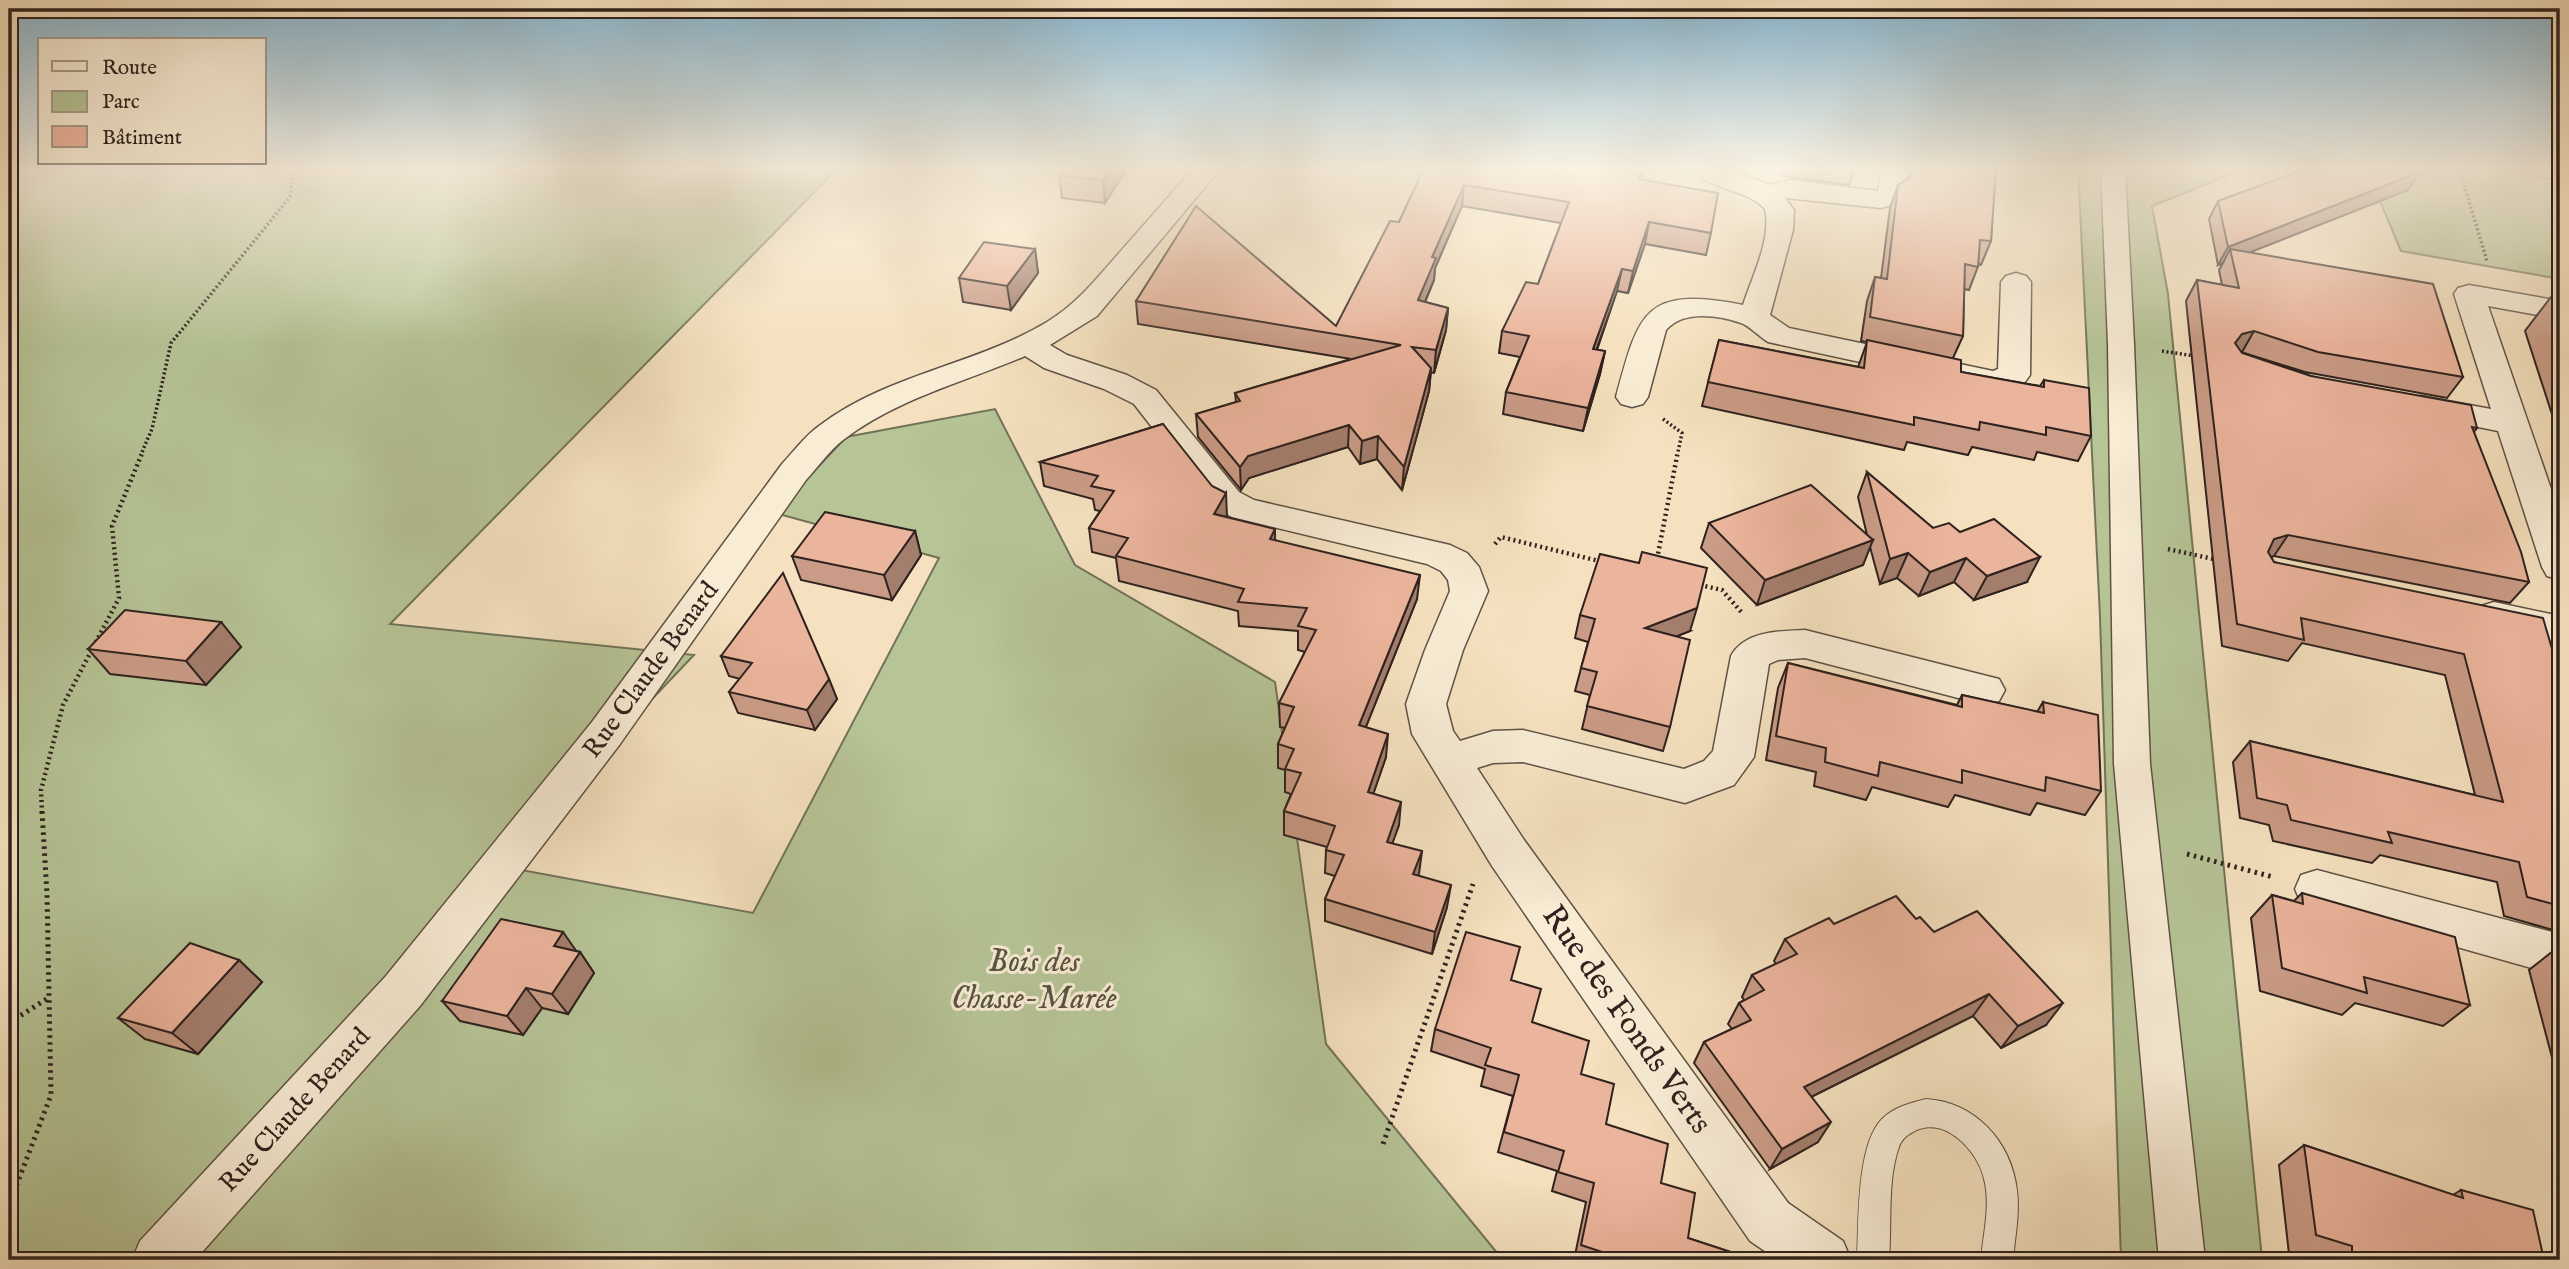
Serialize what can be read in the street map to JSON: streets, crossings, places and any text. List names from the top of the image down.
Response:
{
  "streets": {
    "street": ["Rue Claude Benard", "Rue des Fonds Verts"]
  },
  "parks": ["Bois des Chasse-Marée"],
  "legend": ["Route", "Parc", "Bâtiment"]
}
